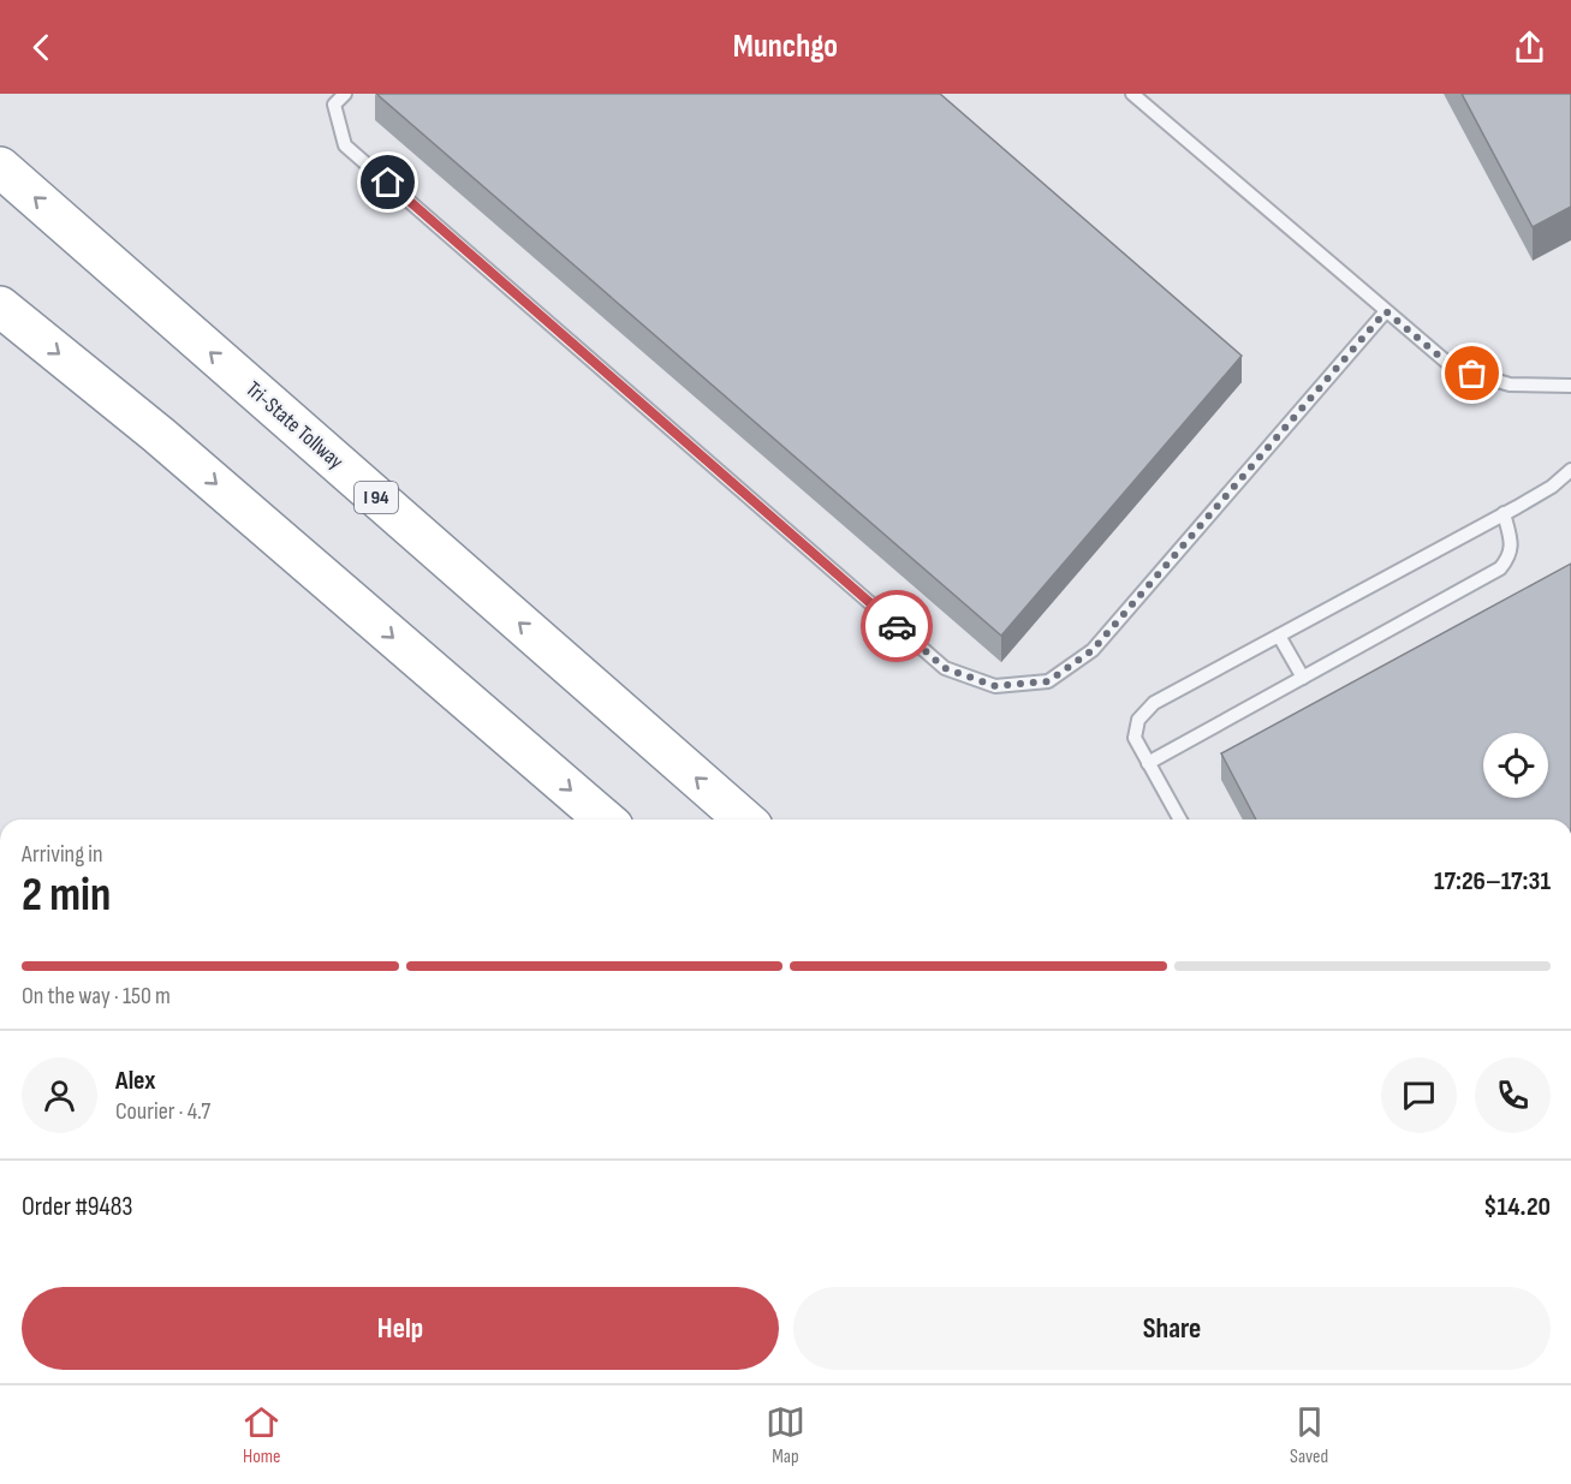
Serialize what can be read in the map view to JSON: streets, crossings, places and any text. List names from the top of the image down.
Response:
{
  "streets": {
    "highway": ["Tri-State Tollway", "I 94"]
  },
  "page": {
    "header": "Munchgo",
    "heading": ["2 min", "Arriving in", "17:26–17:31"],
    "panel": [
      "Alex",
      "Courier · 4.7",
      "Order #9483",
      "$14.20"
    ],
    "bar": "On the way · 150 m",
    "buttons": ["Help", "Share"],
    "tabs": ["Home", "Map", "Saved"]
  }
}
